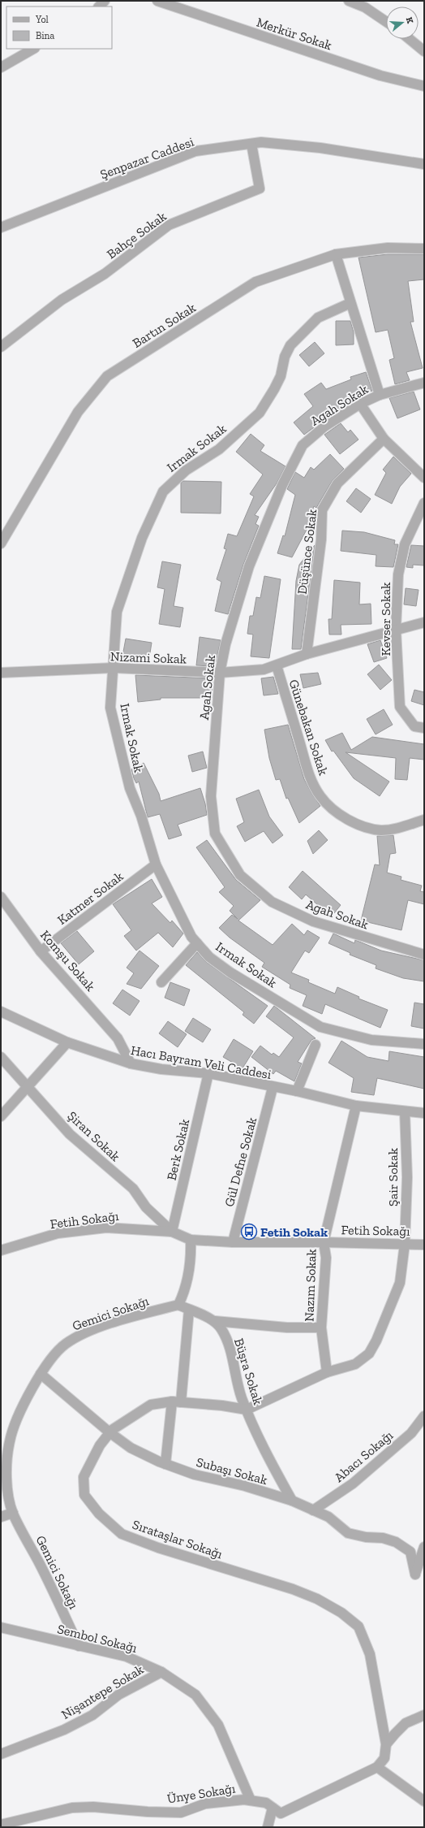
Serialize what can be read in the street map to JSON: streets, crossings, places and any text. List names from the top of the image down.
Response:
{
  "streets": {
    "street": [
      "Merkür Sokak",
      "Şenpazar Caddesi",
      "Bahçe Sokak",
      "Bartın Sokak",
      "Agah Sokak",
      "Irmak Sokak",
      "Düşünce Sokak",
      "Kevser Sokak",
      "Nizami Sokak",
      "Günebakan Sokak",
      "Katmer Sokak",
      "Komşu Sokak",
      "Hacı Bayram Veli Caddesi",
      "Şiran Sokak",
      "Berk Sokak",
      "Gül Defne Sokak",
      "Şair Sokak",
      "Fetih Sokağı",
      "Nazım Sokak",
      "Gemici Sokağı",
      "Büşra Sokak",
      "Abacı Sokağı",
      "Subaşı Sokak",
      "Sırataşlar Sokağı",
      "Sembol Sokağı",
      "Nişantepe Sokak",
      "Ünye Sokağı"
    ]
  },
  "crossings": [
    ["Şenpazar Caddesi", "Bahçe Sokak"],
    ["Agah Sokak", "Nizami Sokak"],
    ["Irmak Sokak", "Nizami Sokak"],
    ["Irmak Sokak", "Katmer Sokak"],
    ["Düşünce Sokak", "Nizami Sokak"],
    ["Kevser Sokak", "Nizami Sokak"],
    ["Nizami Sokak", "Günebakan Sokak"],
    ["Katmer Sokak", "Komşu Sokak"],
    ["Komşu Sokak", "Hacı Bayram Veli Caddesi"],
    ["Hacı Bayram Veli Caddesi", "Berk Sokak"],
    ["Hacı Bayram Veli Caddesi", "Gül Defne Sokak"],
    ["Hacı Bayram Veli Caddesi", "Şair Sokak"],
    ["Hacı Bayram Veli Caddesi", "Nazım Sokak"],
    ["Şiran Sokak", "Berk Sokak"],
    ["Şiran Sokak", "Fetih Sokağı"],
    ["Berk Sokak", "Fetih Sokağı"],
    ["Gül Defne Sokak", "Fetih Sokağı"],
    ["Şair Sokak", "Fetih Sokağı"],
    ["Fetih Sokağı", "Nazım Sokak"],
    ["Gemici Sokağı", "Subaşı Sokak"],
    ["Gemici Sokağı", "Sembol Sokağı"],
    ["Büşra Sokak", "Subaşı Sokak"],
    ["Büşra Sokak", "Sırataşlar Sokağı"],
    ["Abacı Sokağı", "Subaşı Sokak"],
    ["Subaşı Sokak", "Sırataşlar Sokağı"],
    ["Sembol Sokağı", "Nişantepe Sokak"],
    ["Sembol Sokağı", "Ünye Sokağı"]
  ],
  "places": {
    "bus stop": ["Fetih Sokak"]
  },
  "legend": ["Yol", "Bina"],
  "north": "right"
}
